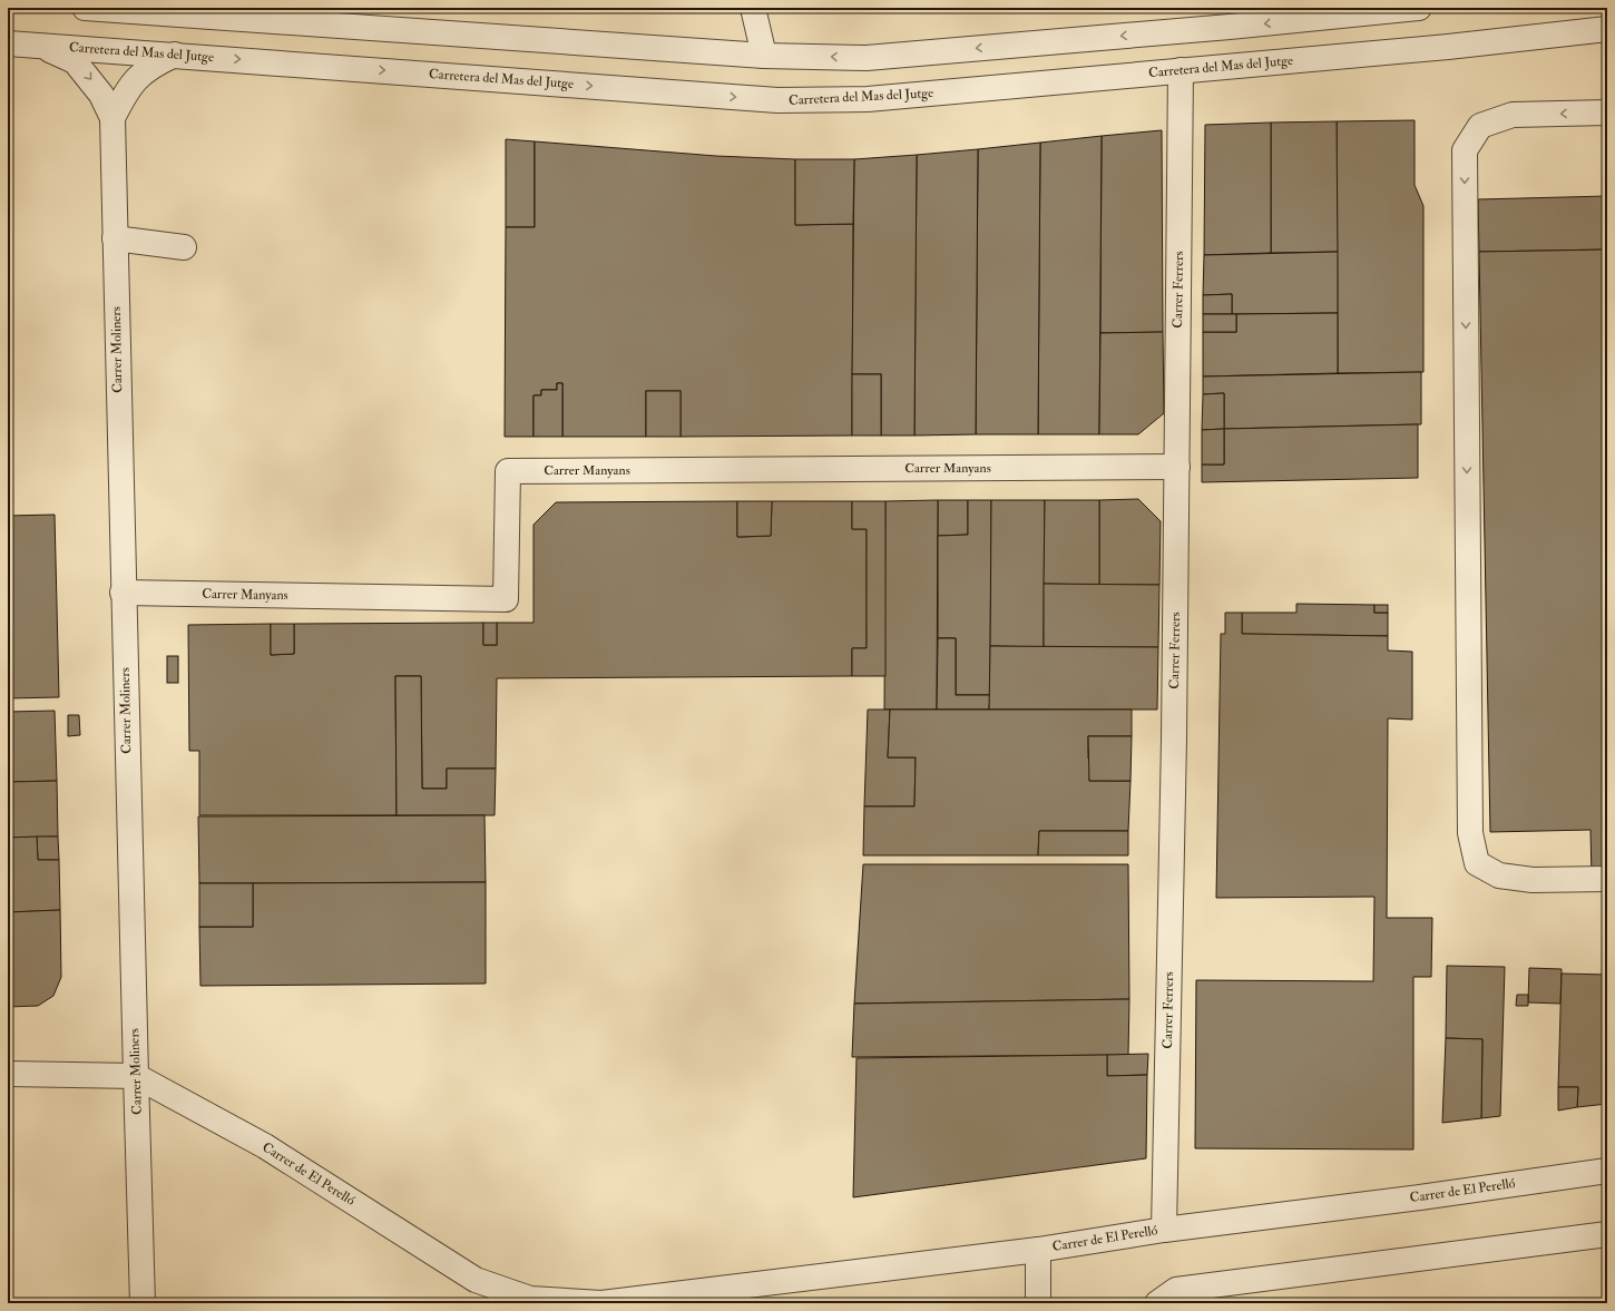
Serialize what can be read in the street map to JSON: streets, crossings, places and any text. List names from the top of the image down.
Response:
{
  "streets": {
    "street": [
      "Carretera del Mas del Jutge",
      "Carrer Ferrers",
      "Carrer Moliners",
      "Carrer Manyans",
      "Carrer de El Perelló"
    ]
  },
  "crossings": [
    ["Carretera del Mas del Jutge", "Carrer Ferrers"],
    ["Carretera del Mas del Jutge", "Carrer Moliners"],
    ["Carrer Ferrers", "Carrer Manyans"],
    ["Carrer Ferrers", "Carrer de El Perelló"],
    ["Carrer Moliners", "Carrer Manyans"],
    ["Carrer Moliners", "Carrer de El Perelló"]
  ]
}
